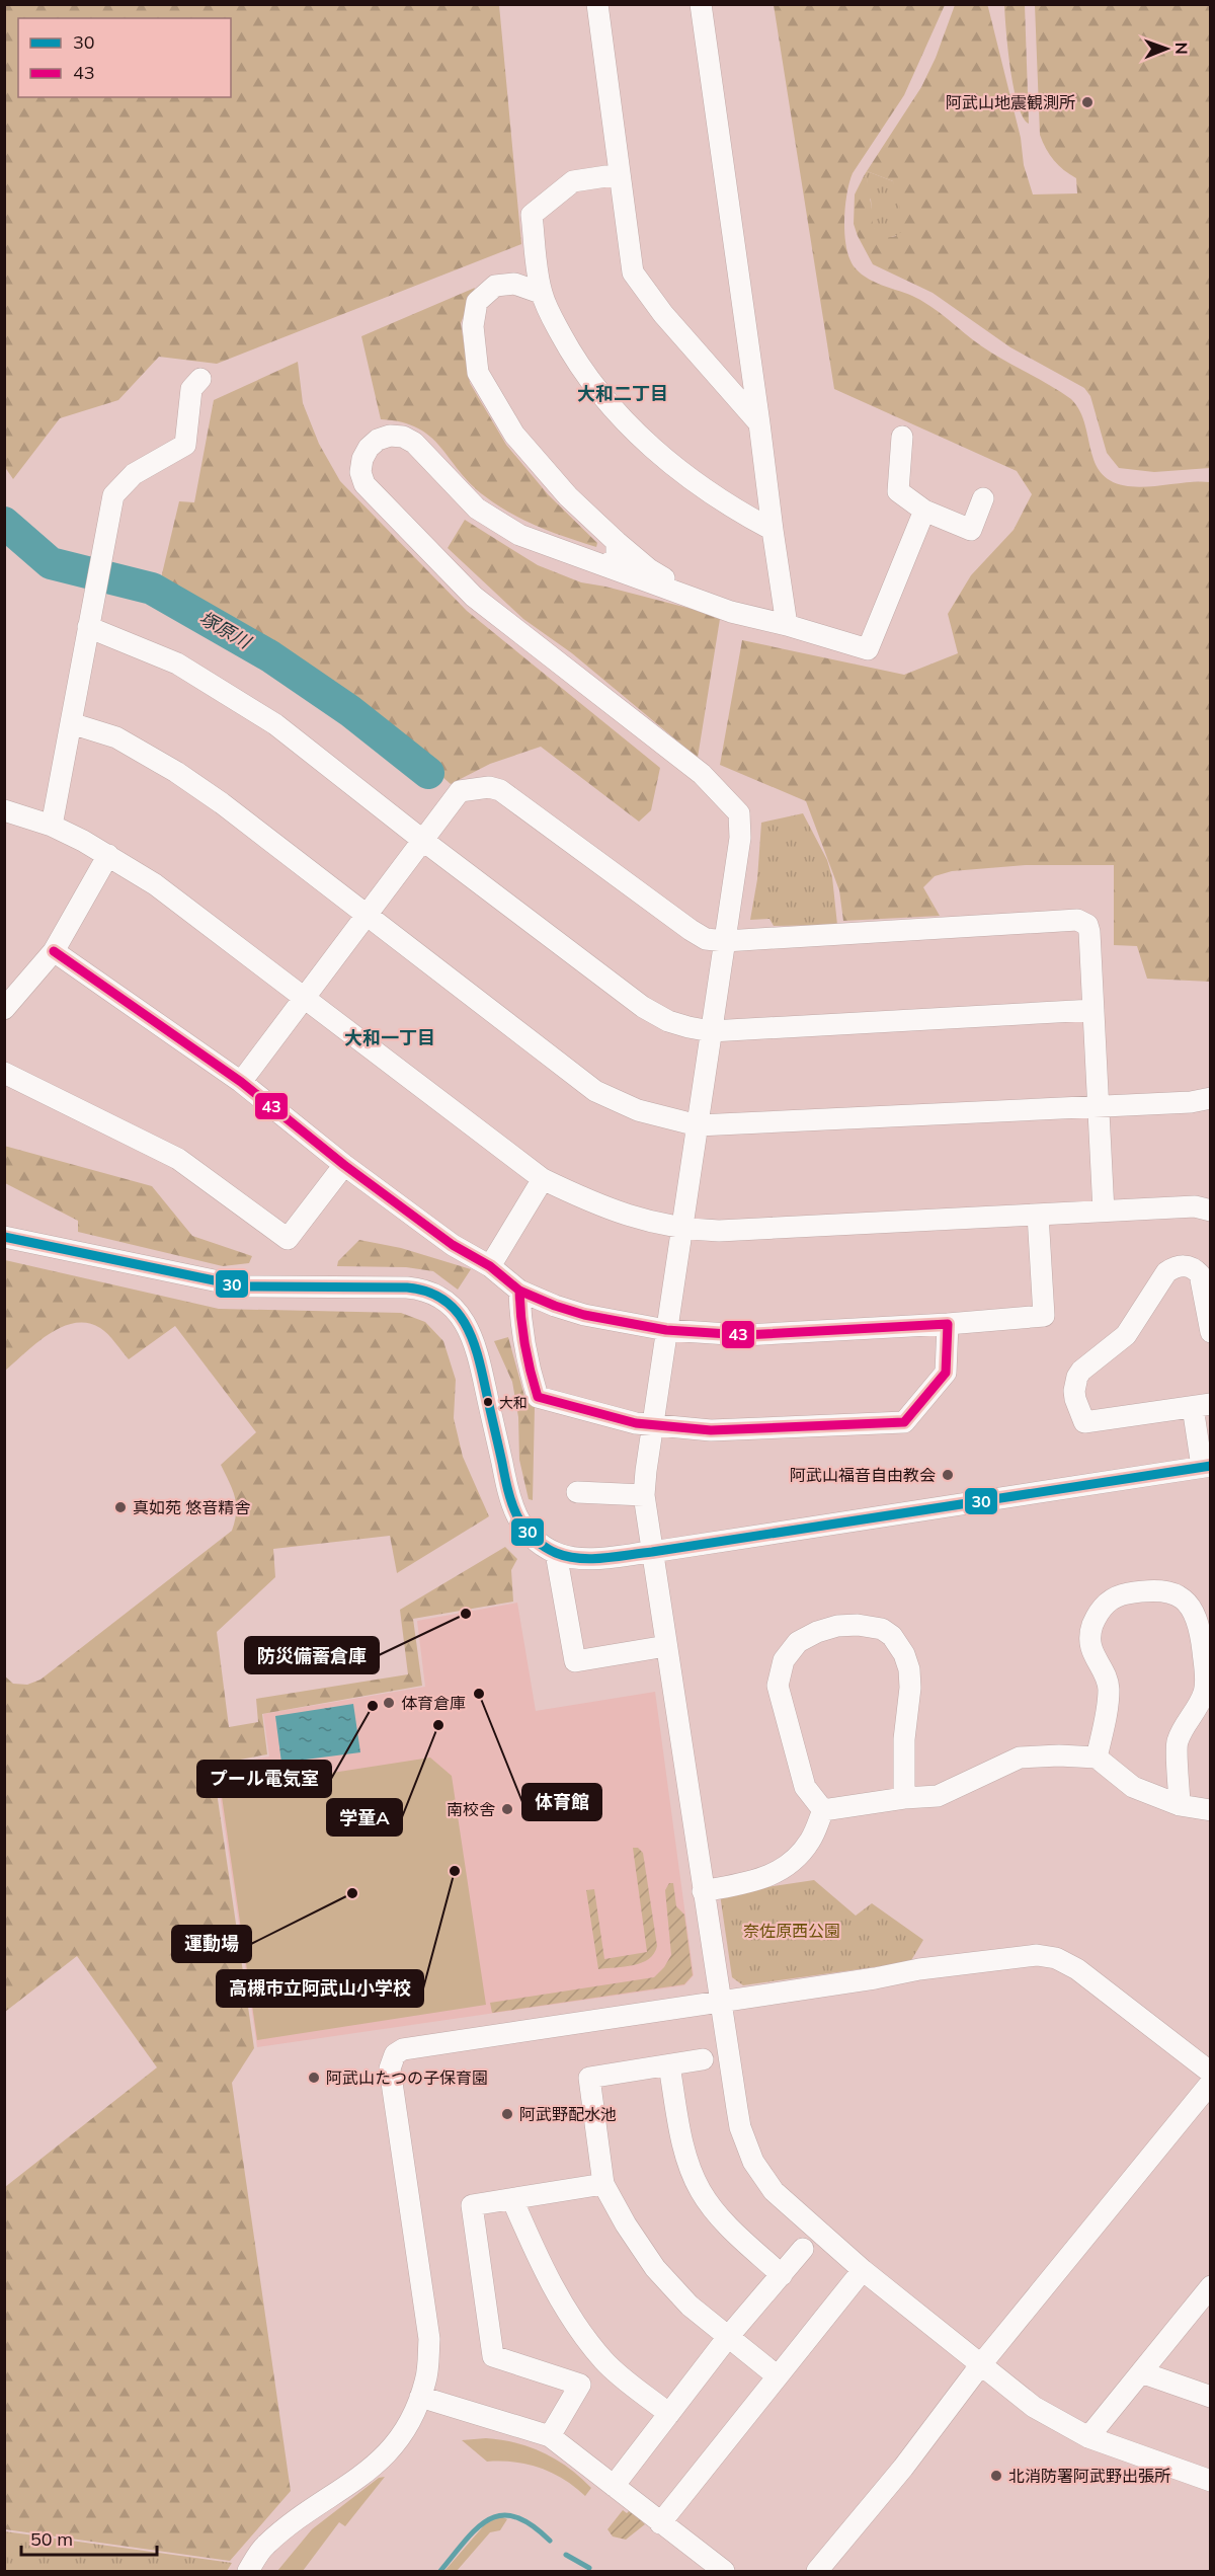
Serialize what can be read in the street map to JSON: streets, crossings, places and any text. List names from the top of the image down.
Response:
{
  "districts": ["大和二丁目", "大和一丁目"],
  "water": ["塚原川"],
  "parks": ["奈佐原西公園"],
  "places": [
    "阿武山地震観測所",
    "大和",
    "阿武山福音自由教会",
    "真如苑 悠音精舎",
    "防災備蓄倉庫",
    "体育館",
    "体育倉庫",
    "プール電気室",
    "学童A",
    "南校舎",
    "高槻市立阿武山小学校",
    "運動場",
    "阿武山たつの子保育園",
    "阿武野配水池",
    "北消防署阿武野出張所"
  ],
  "lines": ["transit line 43", "transit line 30"],
  "legend": ["30", "43"],
  "scale_bar": "50 m",
  "north": "right"
}
